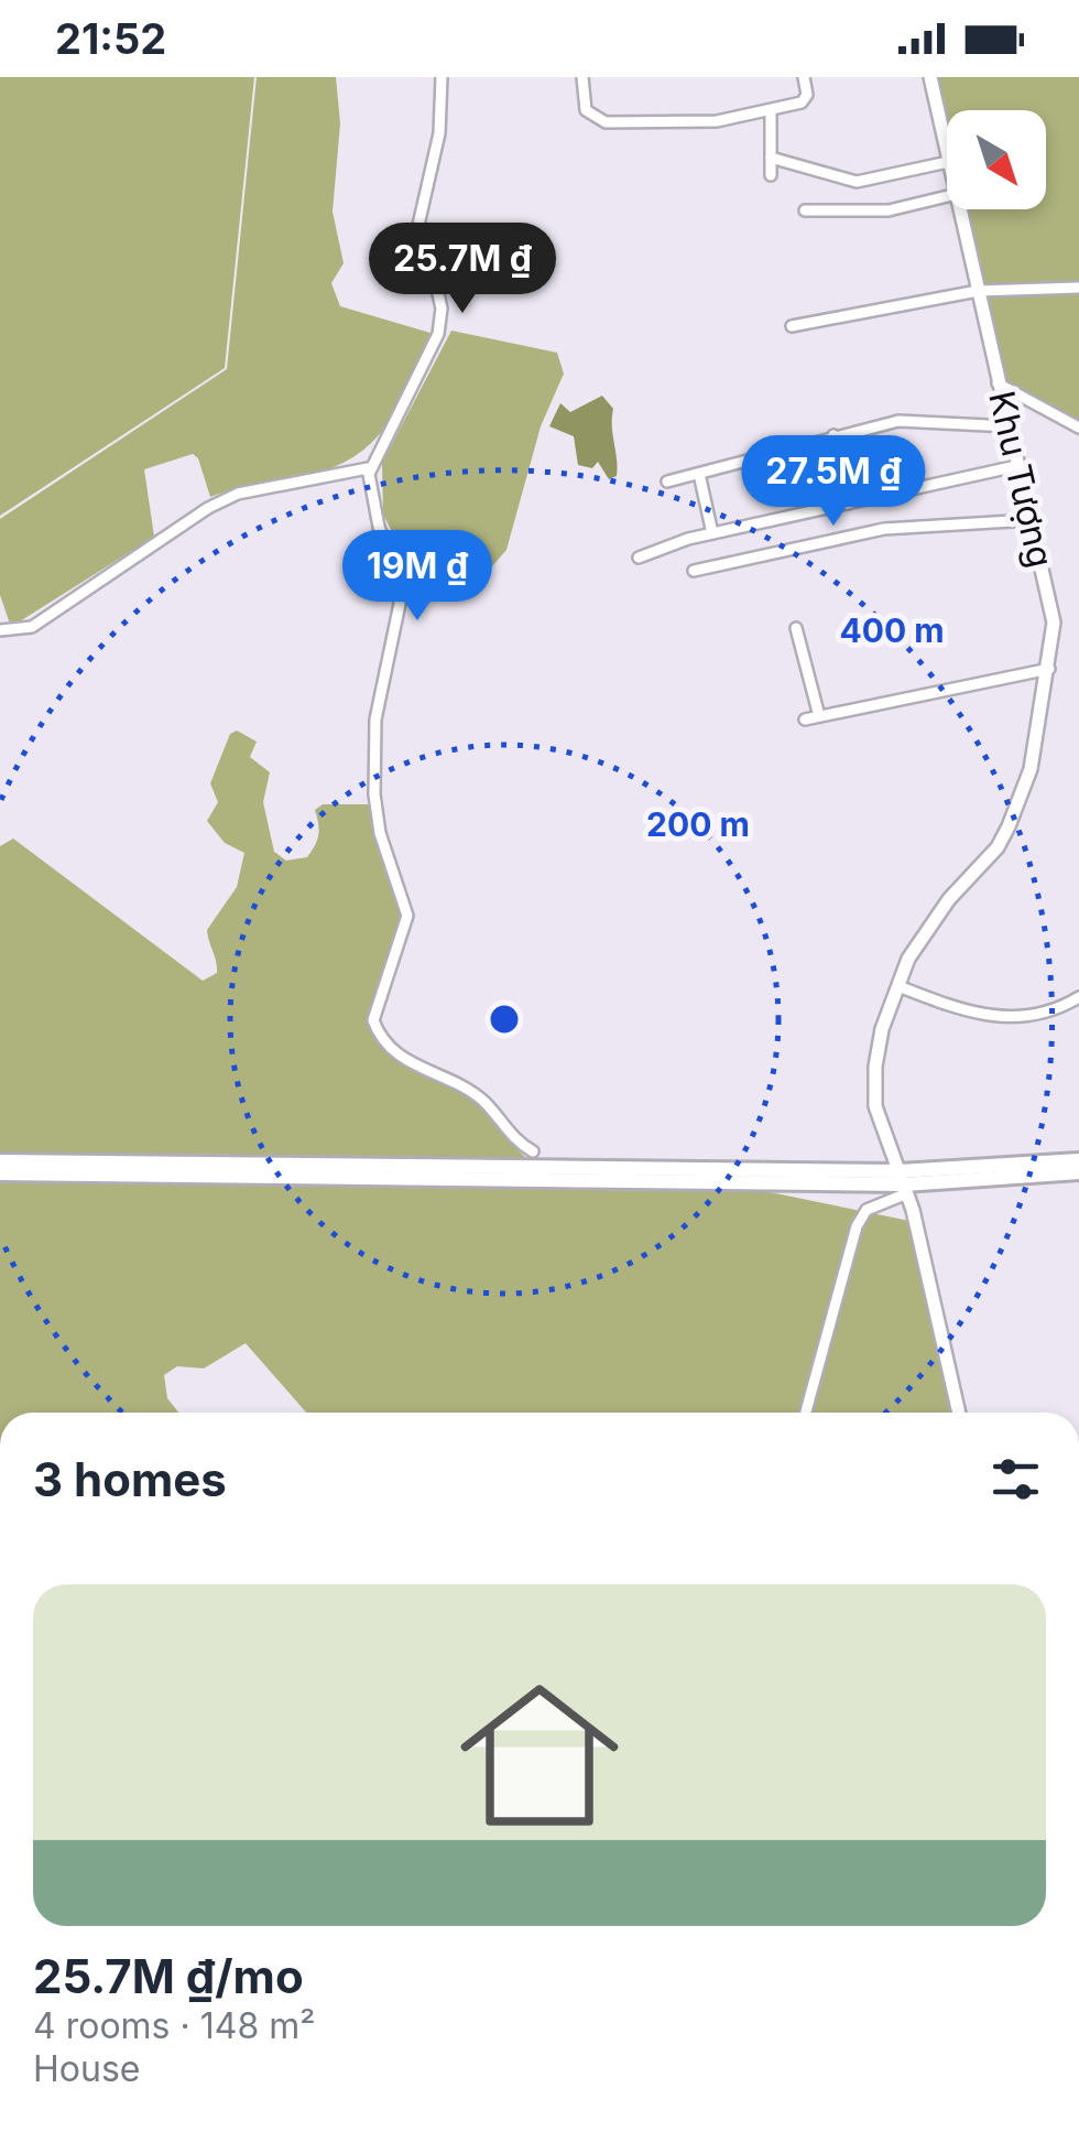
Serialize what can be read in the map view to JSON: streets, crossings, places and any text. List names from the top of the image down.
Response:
{
  "streets": {
    "street": ["Khu Tượng"]
  },
  "north": "bottom right",
  "page": {
    "status": "21:52",
    "price": ["25.7M ₫", "27.5M ₫", "19M ₫"],
    "heading": "3 homes",
    "list": [
      {
        "name": "25.7M ₫/mo",
        "note": "4 rooms · 148 m² · House"
      }
    ]
  },
  "rings": ["400 m", "200 m"]
}
